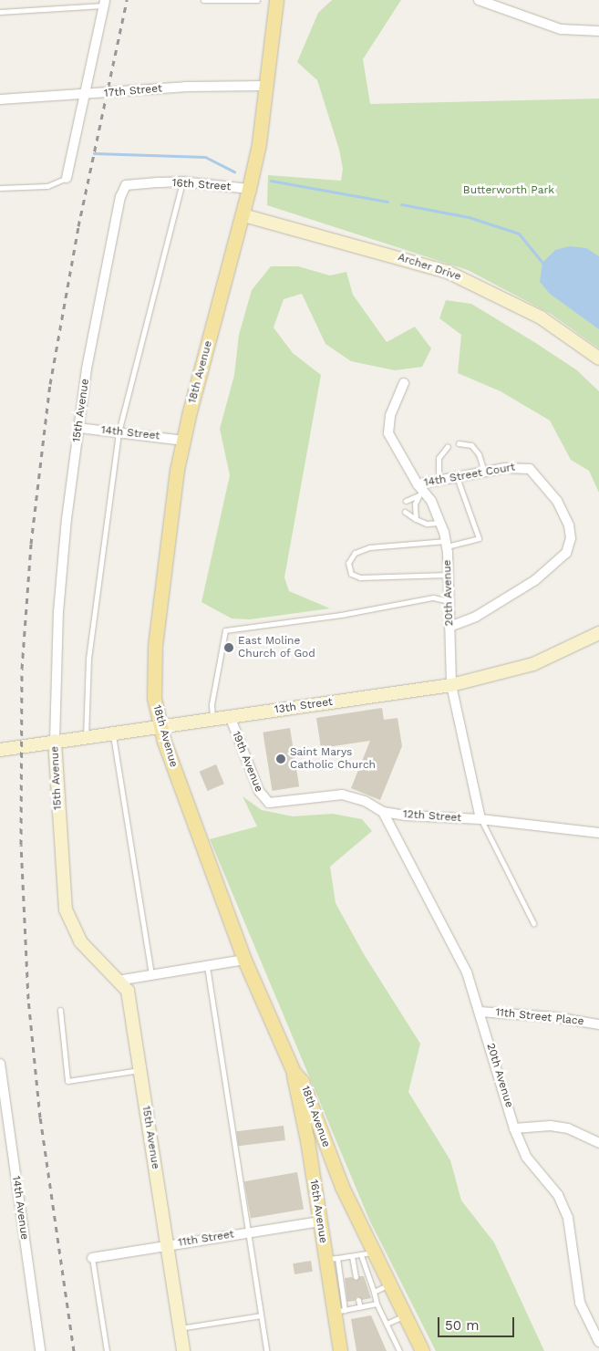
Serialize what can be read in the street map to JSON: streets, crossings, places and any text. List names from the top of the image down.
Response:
{
  "streets": {
    "main road": ["18th Avenue", "16th Avenue"],
    "street": [
      "17th Street",
      "16th Street",
      "Archer Drive",
      "15th Avenue",
      "14th Street",
      "14th Street Court",
      "20th Avenue",
      "13th Street",
      "19th Avenue",
      "12th Street",
      "11th Street Place",
      "14th Avenue",
      "11th Street"
    ]
  },
  "crossings": [
    ["17th Street", "18th Avenue"],
    ["16th Street", "18th Avenue"],
    ["16th Street", "15th Avenue"],
    ["Archer Drive", "18th Avenue"],
    ["18th Avenue", "14th Street"],
    ["18th Avenue", "13th Street"],
    ["18th Avenue", "16th Avenue"],
    ["15th Avenue", "14th Street"],
    ["15th Avenue", "13th Street"],
    ["15th Avenue", "11th Street"],
    ["14th Street Court", "20th Avenue"],
    ["20th Avenue", "13th Street"],
    ["20th Avenue", "12th Street"],
    ["20th Avenue", "11th Street Place"],
    ["13th Street", "19th Avenue"],
    ["19th Avenue", "12th Street"],
    ["16th Avenue", "11th Street"]
  ],
  "parks": ["Butterworth Park"],
  "places": ["East Moline Church of God", "Saint Marys Catholic Church"],
  "scale_bar": "50 m"
}
